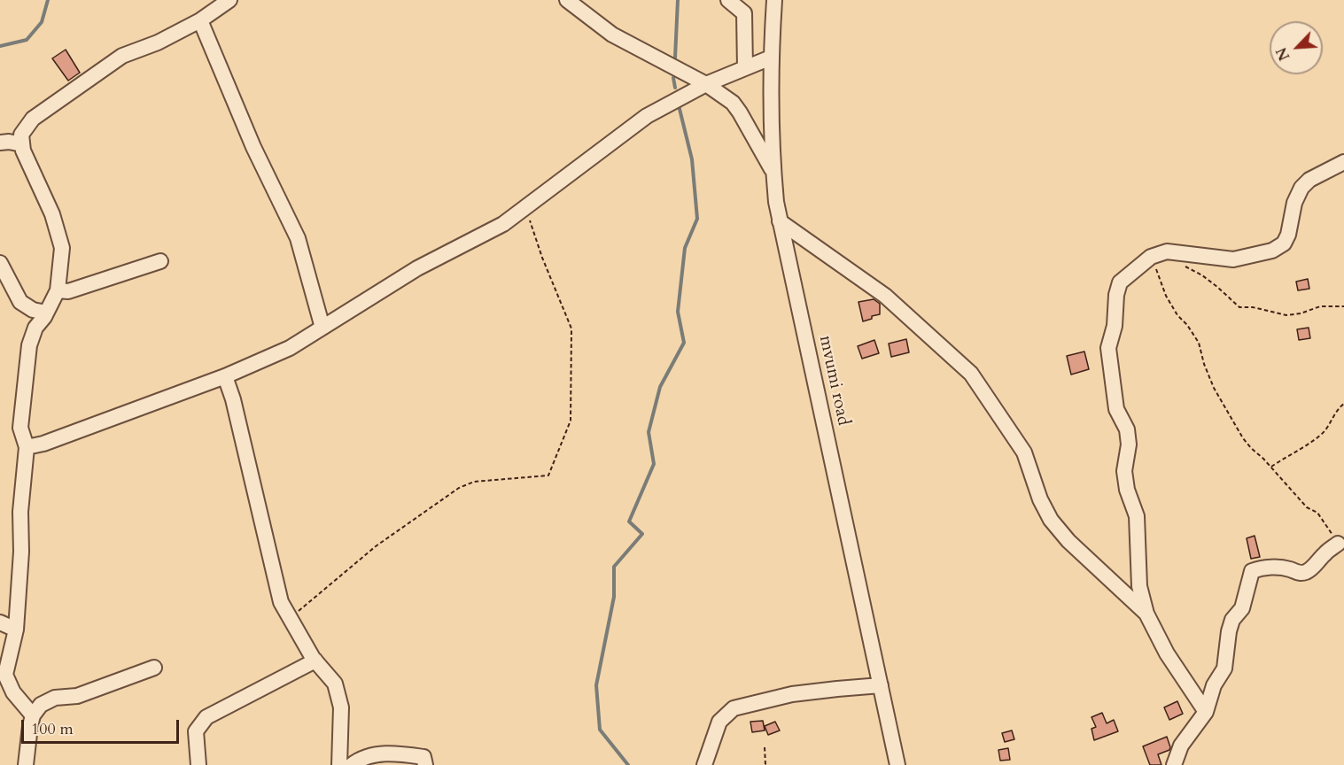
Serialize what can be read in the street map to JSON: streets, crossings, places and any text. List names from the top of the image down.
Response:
{
  "streets": {
    "street": ["mvumi road"]
  },
  "scale_bar": "100 m",
  "north": "bottom left"
}
